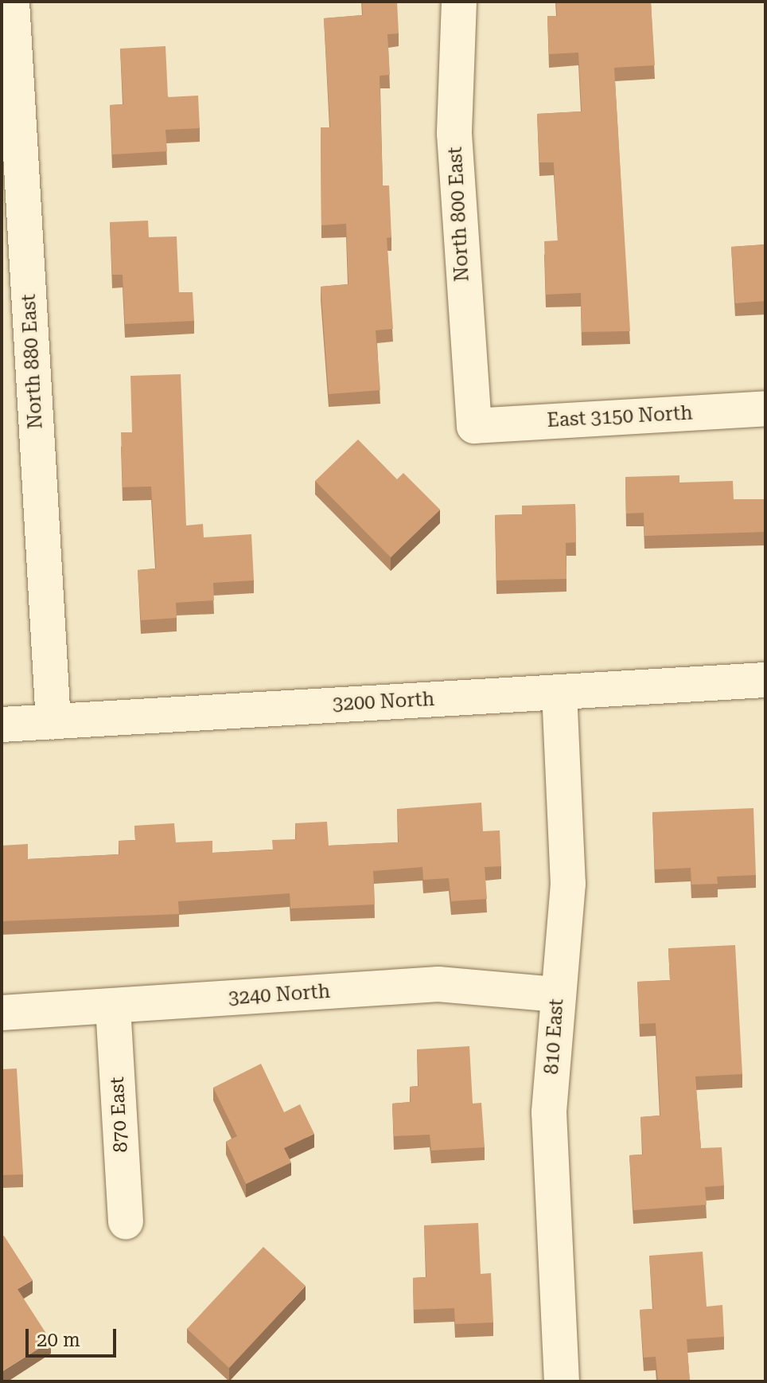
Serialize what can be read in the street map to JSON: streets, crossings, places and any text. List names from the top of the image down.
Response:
{
  "streets": {
    "street": [
      "North 800 East",
      "North 880 East",
      "East 3150 North",
      "3200 North",
      "3240 North",
      "810 East",
      "870 East"
    ]
  },
  "crossings": [
    ["North 800 East", "East 3150 North"],
    ["North 880 East", "3200 North"],
    ["3200 North", "810 East"],
    ["3240 North", "810 East"],
    ["3240 North", "870 East"]
  ],
  "scale_bar": "20 m"
}
